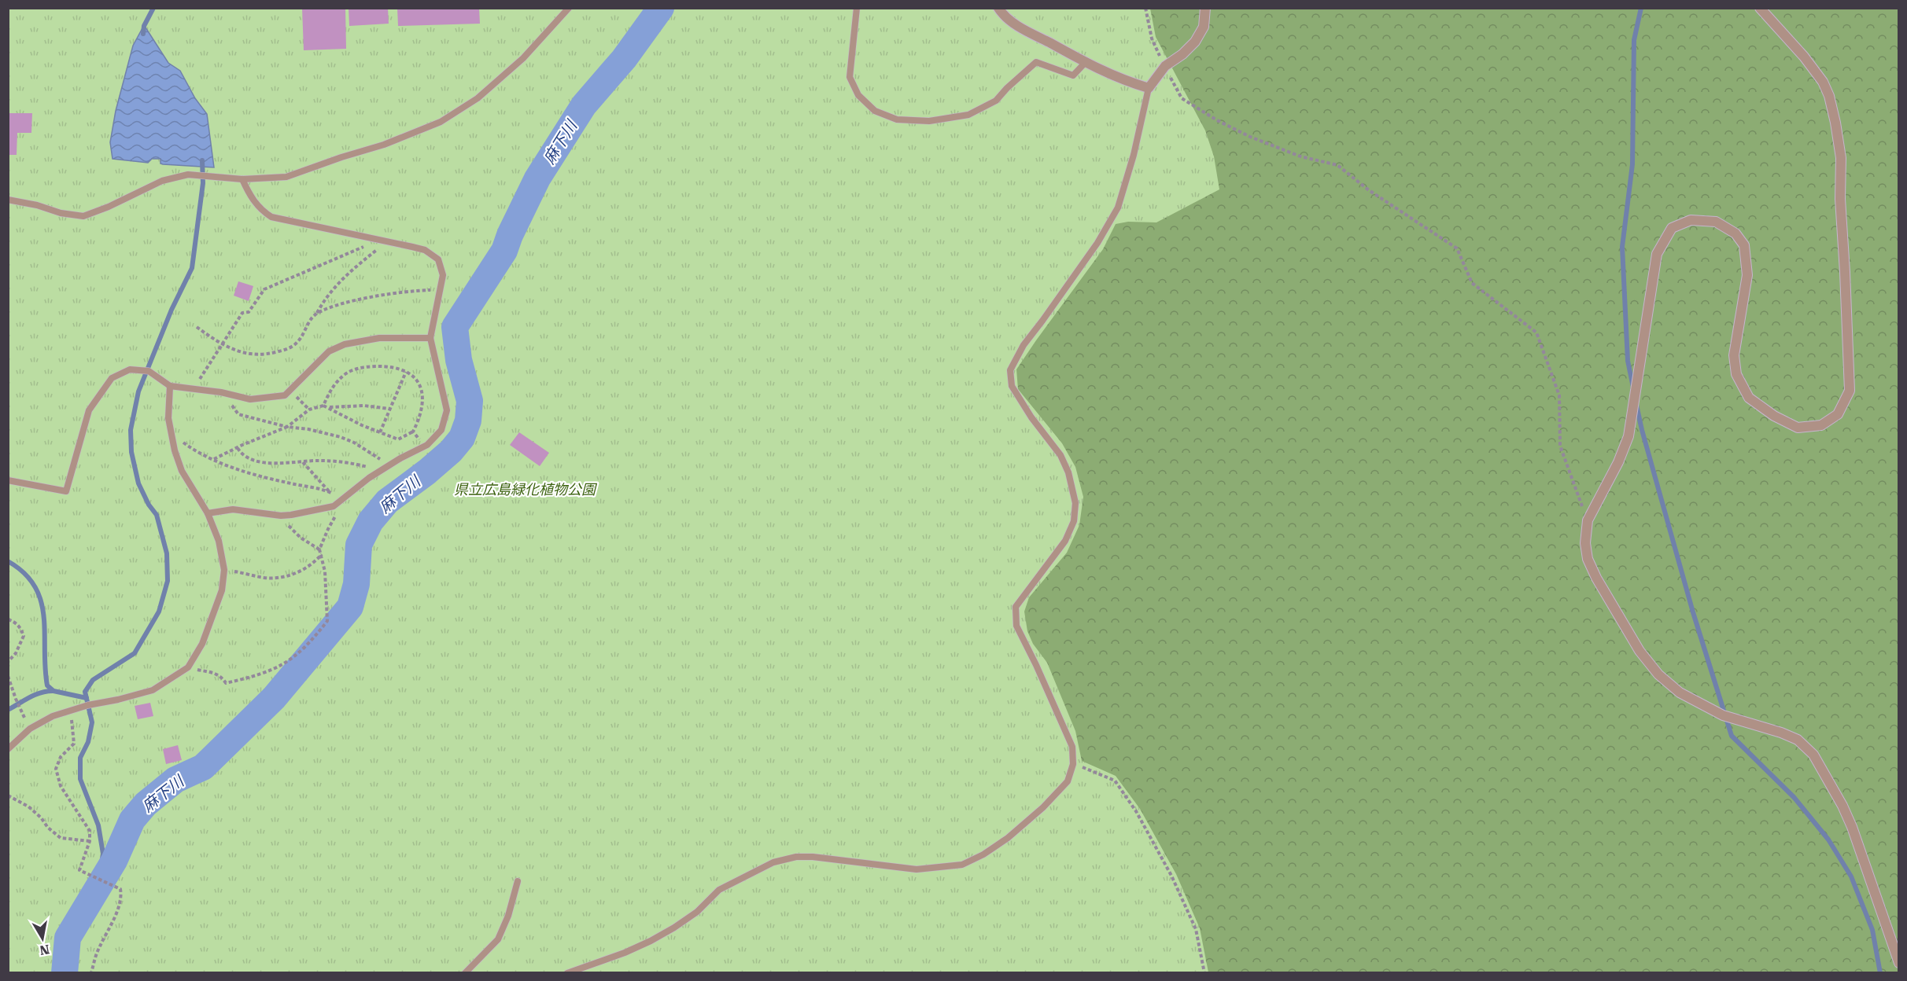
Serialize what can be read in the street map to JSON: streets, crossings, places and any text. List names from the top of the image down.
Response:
{
  "water": ["麻下川"],
  "parks": ["県立広島緑化植物公園"],
  "north": "bottom"
}
